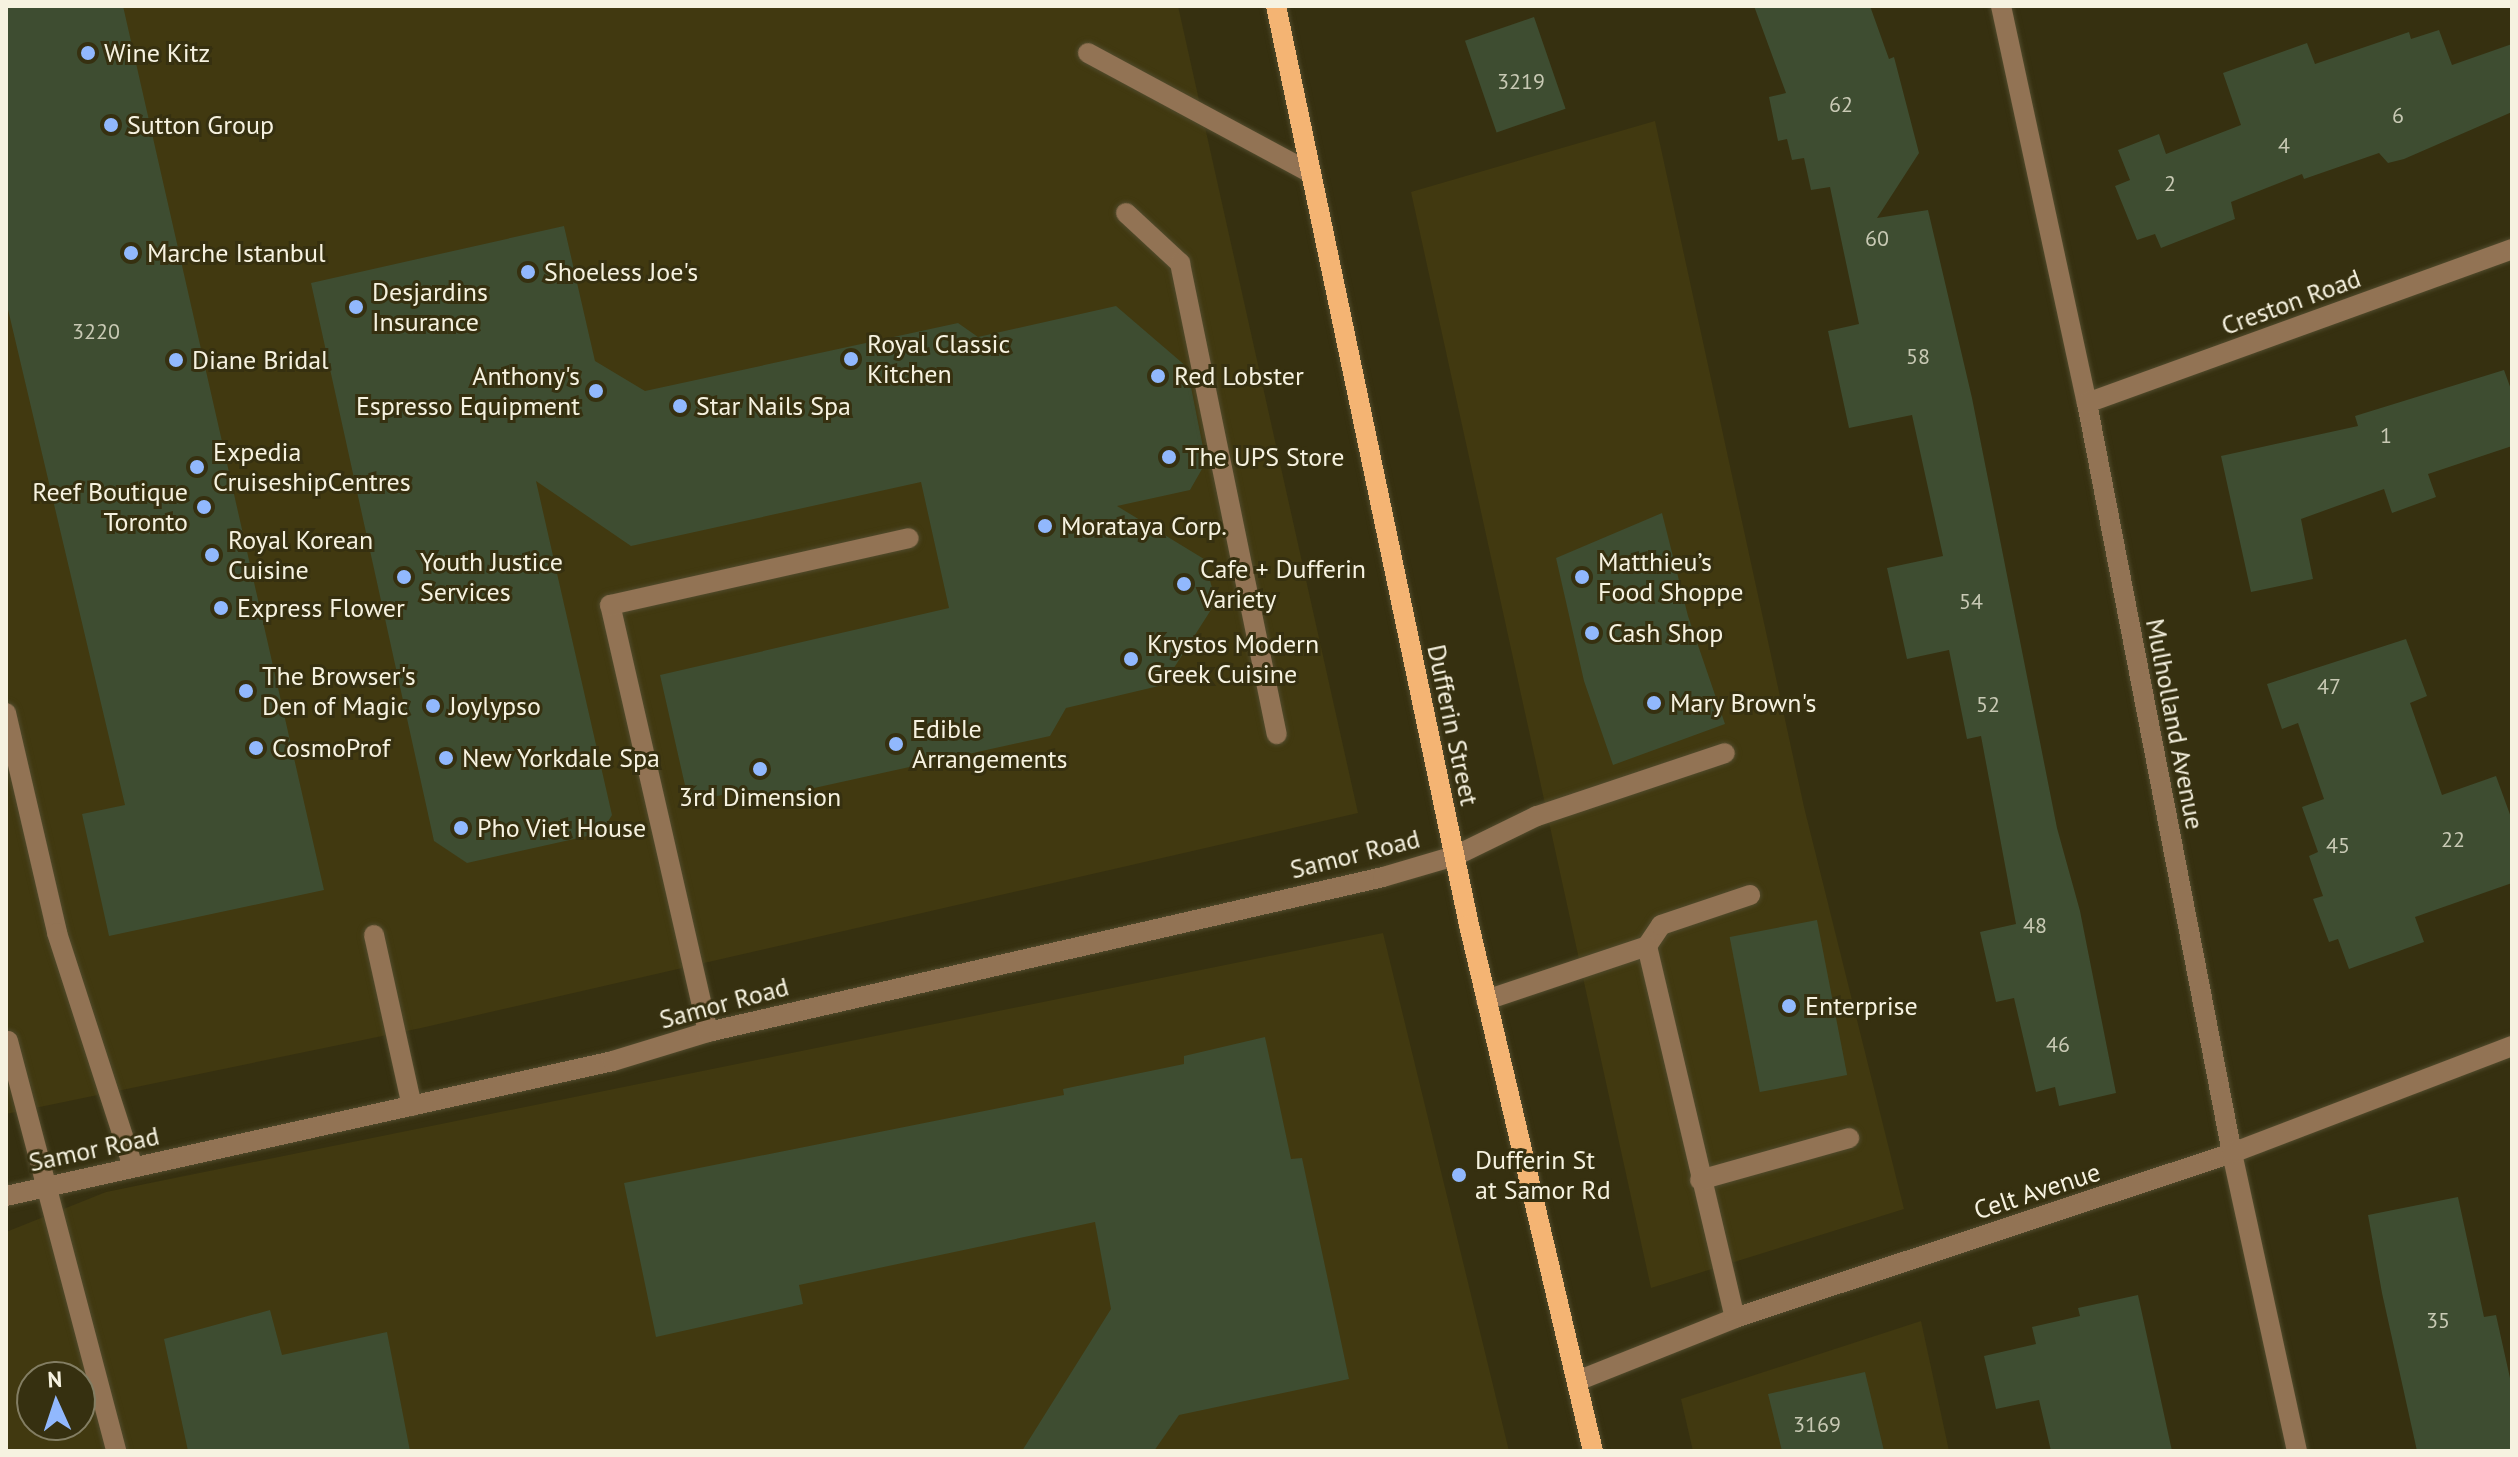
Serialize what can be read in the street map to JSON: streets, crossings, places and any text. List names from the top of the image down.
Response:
{
  "streets": {
    "main road": ["Dufferin Street"],
    "street": [
      "Creston Road",
      "Mulholland Avenue",
      "Samor Road",
      "Celt Avenue"
    ]
  },
  "crossings": [
    ["Creston Road", "Mulholland Avenue"],
    ["Mulholland Avenue", "Celt Avenue"],
    ["Dufferin Street", "Samor Road"],
    ["Dufferin Street", "Celt Avenue"]
  ],
  "places": [
    "Wine Kitz",
    "Sutton Group",
    "Marche Istanbul",
    "Shoeless Joe's",
    "Desjardins Insurance",
    "Royal Classic Kitchen",
    "Diane Bridal",
    "Red Lobster",
    "Anthony's Espresso Equipment",
    "Star Nails Spa",
    "The UPS Store",
    "Expedia CruiseshipCentres",
    "Reef Boutique Toronto",
    "Morataya Corp.",
    "Royal Korean Cuisine",
    "Youth Justice Services",
    "Matthieu’s Food Shoppe",
    "Cafe + Dufferin Variety",
    "Express Flower",
    "Cash Shop",
    "Krystos Modern Greek Cuisine",
    "The Browser's Den of Magic",
    "Mary Brown's",
    "Joylypso",
    "Edible Arrangements",
    "CosmoProf",
    "New Yorkdale Spa",
    "3rd Dimension",
    "Pho Viet House",
    "Enterprise",
    "Dufferin St at Samor Rd"
  ],
  "house_numbers": [
    "3219",
    "62",
    "6",
    "4",
    "2",
    "60",
    "3220",
    "58",
    "1",
    "54",
    "47",
    "52",
    "22",
    "45",
    "48",
    "46",
    "35",
    "3169"
  ],
  "north": "top"
}
